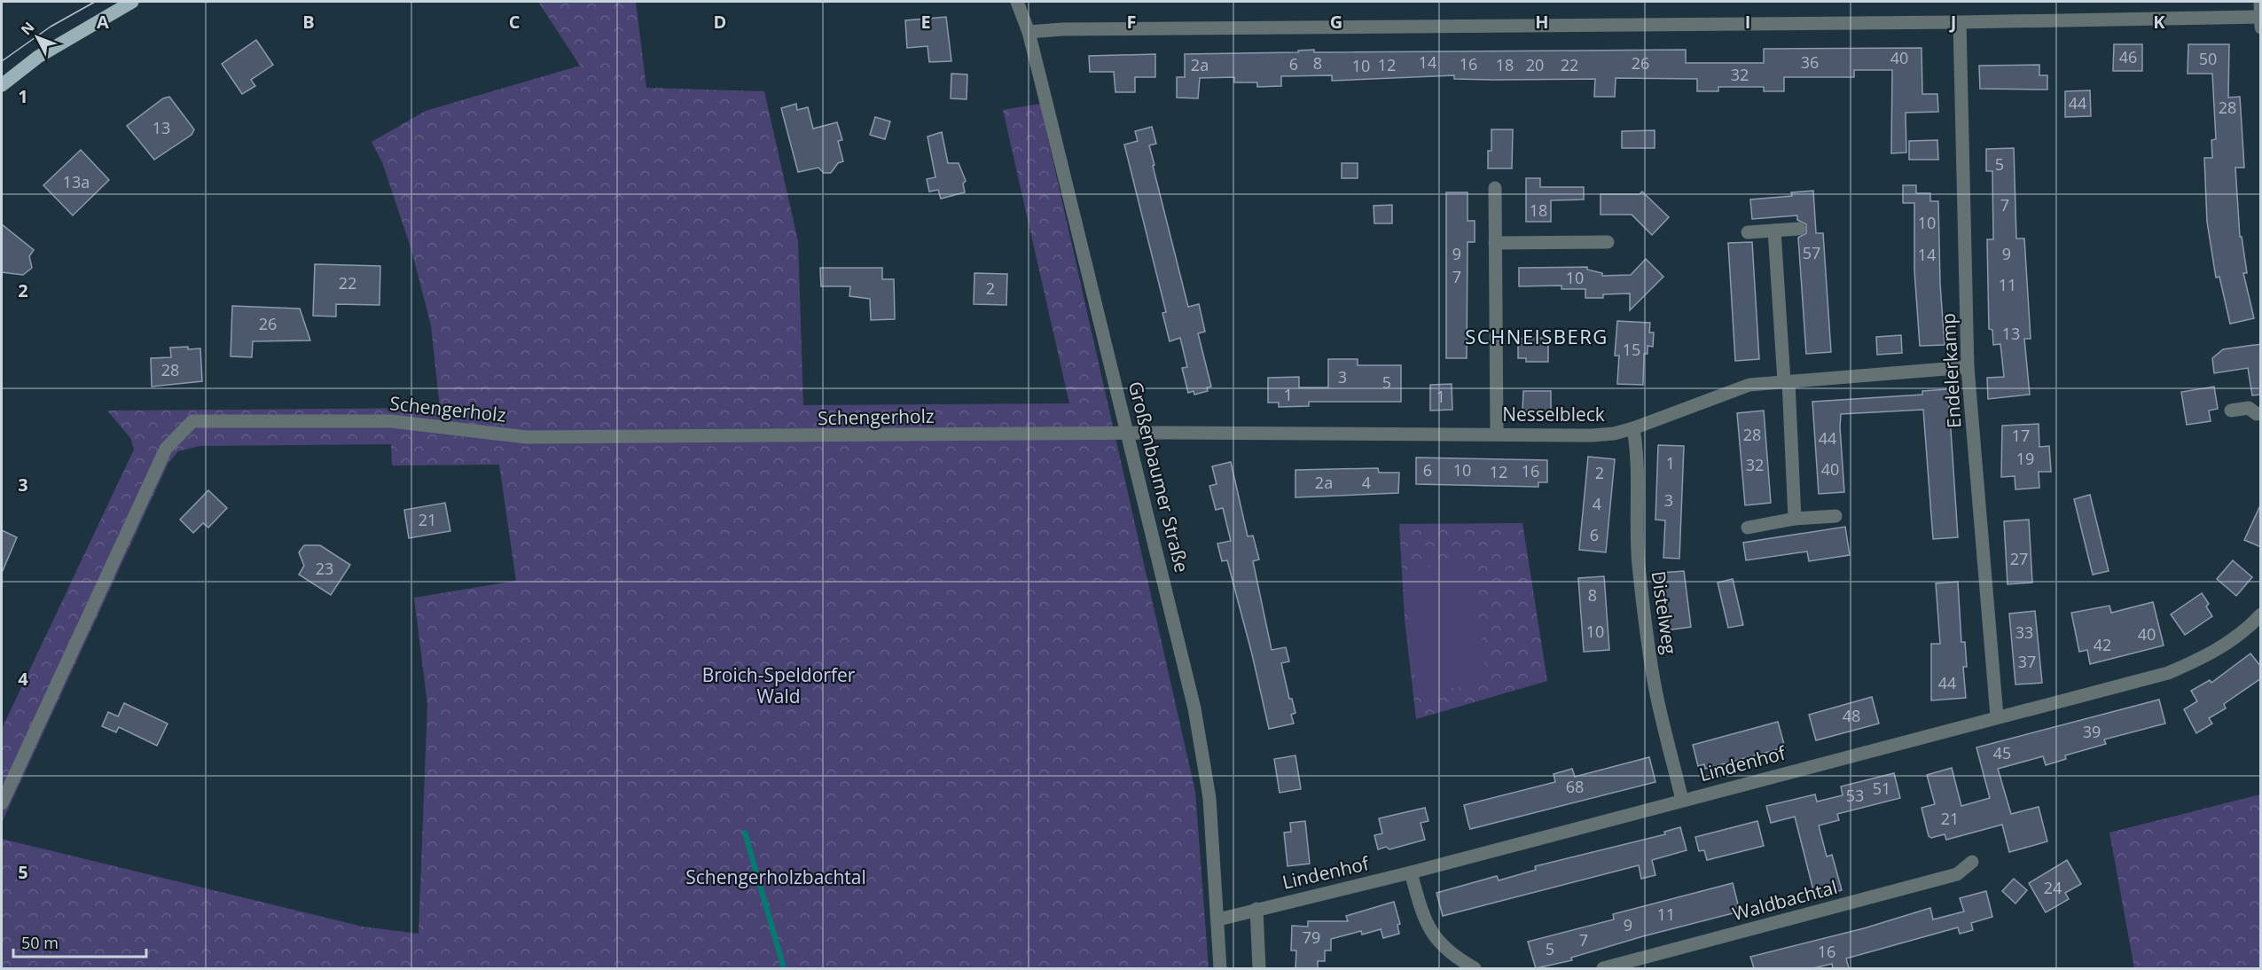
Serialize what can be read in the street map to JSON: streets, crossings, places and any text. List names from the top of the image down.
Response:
{
  "streets": {
    "street": [
      "Endelerkamp",
      "Schengerholz",
      "Nesselbleck",
      "Großenbaumer Straße",
      "Distelweg",
      "Lindenhof",
      "Waldbachtal"
    ]
  },
  "crossings": [
    ["Endelerkamp", "Nesselbleck"],
    ["Endelerkamp", "Lindenhof"],
    ["Schengerholz", "Nesselbleck"],
    ["Schengerholz", "Großenbaumer Straße"],
    ["Nesselbleck", "Großenbaumer Straße"],
    ["Nesselbleck", "Distelweg"],
    ["Großenbaumer Straße", "Lindenhof"],
    ["Distelweg", "Lindenhof"]
  ],
  "districts": ["SCHNEISBERG"],
  "parks": ["Broich-Speldorfer Wald", "Schengerholzbachtal"],
  "house_numbers": [
    "46",
    "40",
    "50",
    "14",
    "36",
    "8",
    "26",
    "6",
    "16",
    "2a",
    "12",
    "18",
    "20",
    "22",
    "10",
    "32",
    "44",
    "28",
    "13",
    "5",
    "13a",
    "7",
    "18",
    "10",
    "57",
    "9",
    "9",
    "14",
    "7",
    "10",
    "22",
    "11",
    "2",
    "26",
    "13",
    "15",
    "28",
    "3",
    "5",
    "1",
    "1",
    "28",
    "17",
    "44",
    "19",
    "1",
    "32",
    "40",
    "6",
    "10",
    "16",
    "12",
    "2",
    "2a",
    "4",
    "3",
    "4",
    "21",
    "6",
    "27",
    "23",
    "8",
    "10",
    "33",
    "40",
    "42",
    "37",
    "44",
    "48",
    "39",
    "45",
    "68",
    "51",
    "53",
    "21",
    "24",
    "11",
    "9",
    "79",
    "7",
    "5",
    "16"
  ],
  "scale_bar": "50 m",
  "north": "top left",
  "grid": {
    "columns": [
      "A",
      "B",
      "C",
      "D",
      "E",
      "F",
      "G",
      "H",
      "I",
      "J",
      "K"
    ],
    "rows": [
      "1",
      "2",
      "3",
      "4",
      "5"
    ]
  }
}
